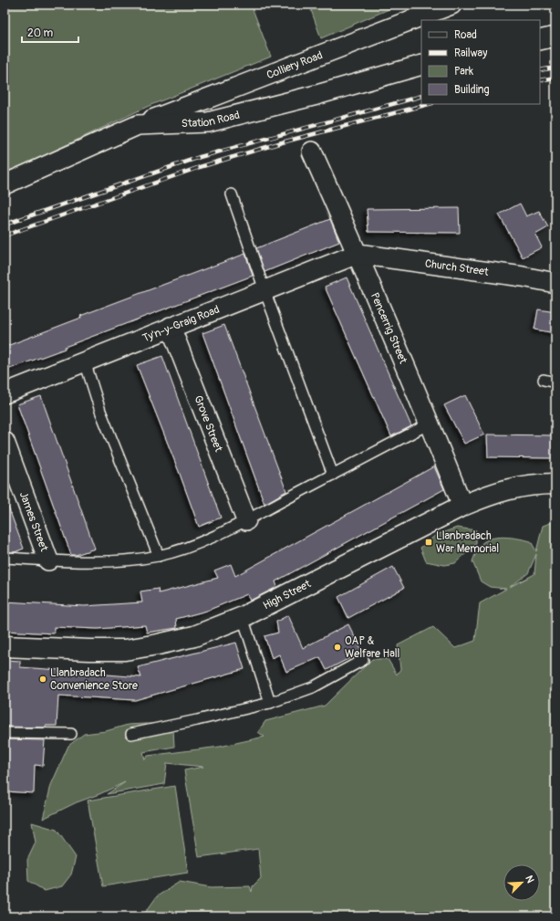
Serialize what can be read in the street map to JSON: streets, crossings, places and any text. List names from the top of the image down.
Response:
{
  "streets": {
    "street": [
      "Colliery Road",
      "Station Road",
      "Church Street",
      "Ty'n-y-Graig Road",
      "Pencerrig Street",
      "Grove Street",
      "James Street",
      "High Street"
    ]
  },
  "crossings": [
    ["Colliery Road", "Station Road"],
    ["Church Street", "Ty'n-y-Graig Road"],
    ["Church Street", "Pencerrig Street"],
    ["Ty'n-y-Graig Road", "Pencerrig Street"],
    ["Ty'n-y-Graig Road", "Grove Street"],
    ["Pencerrig Street", "High Street"]
  ],
  "places": {
    "transit": ["Llanbradach War Memorial"],
    "other": ["OAP & Welfare Hall", "Llanbradach Convenience Store"]
  },
  "legend": [
    "Road",
    "Railway",
    "Park",
    "Building"
  ],
  "scale_bar": "20 m",
  "north": "top right"
}
